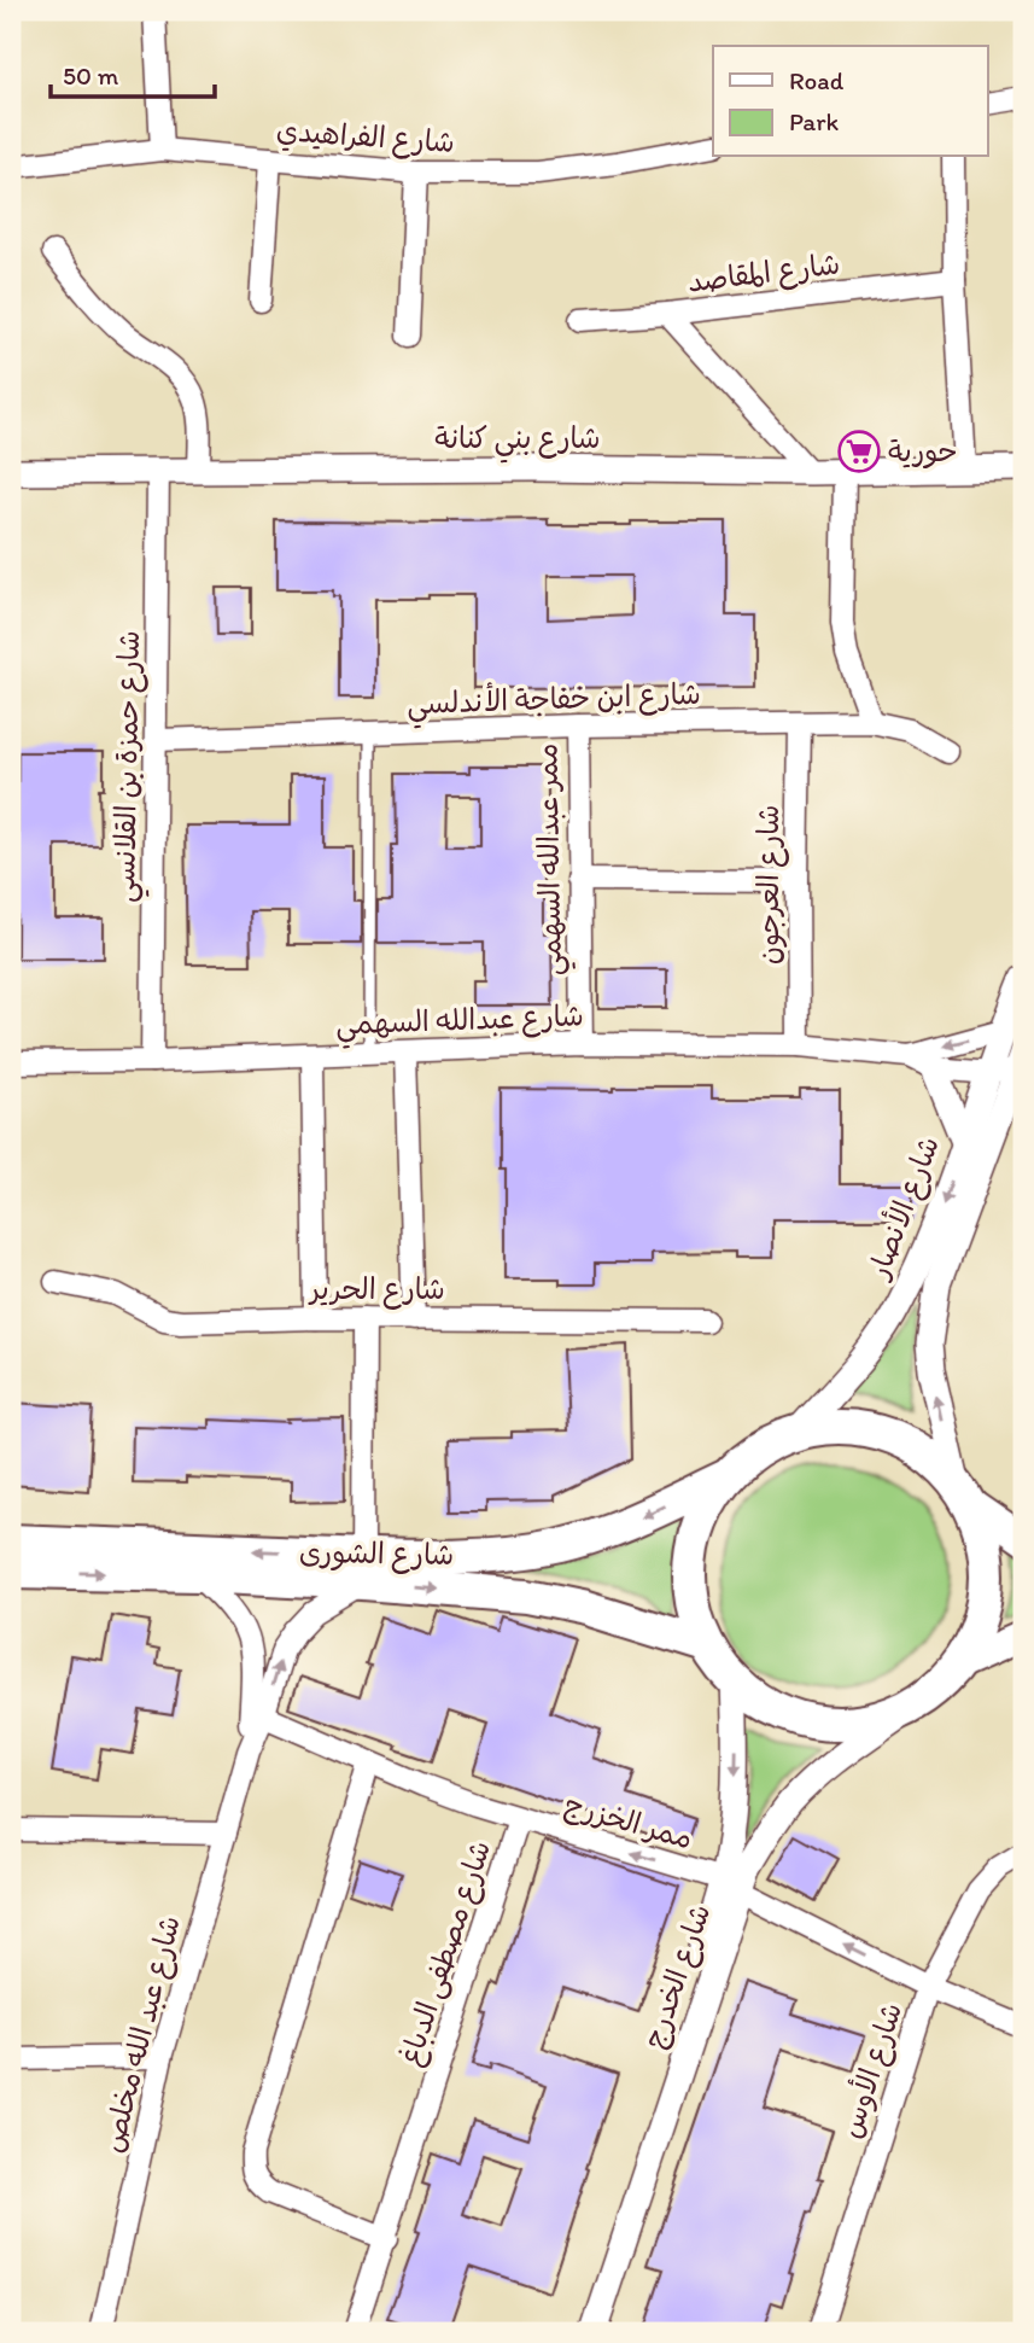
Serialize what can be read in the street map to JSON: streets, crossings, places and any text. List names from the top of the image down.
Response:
{
  "streets": {
    "main road": ["شارع الشورى"],
    "street": [
      "شارع الفراهيدي",
      "شارع المقاصد",
      "شارع بني كنانة",
      "شارع ابن خفاجة الأندلسي",
      "شارع حمزة بن القلانسي",
      "ممر عبدالله السهمي",
      "شارع العرجون",
      "شارع عبدالله السهمي",
      "شارع الأنصار",
      "شارع الحرير",
      "ممر الخزرج",
      "شارع مصطفى الدباغ",
      "شارع الخدرج",
      "شارع عبد الله مخلص",
      "شارع الأوس"
    ]
  },
  "crossings": [
    ["شارع بني كنانة", "شارع حمزة بن القلانسي"],
    ["شارع ابن خفاجة الأندلسي", "شارع حمزة بن القلانسي"],
    ["شارع ابن خفاجة الأندلسي", "ممر عبدالله السهمي"],
    ["شارع ابن خفاجة الأندلسي", "شارع العرجون"],
    ["شارع حمزة بن القلانسي", "شارع عبدالله السهمي"],
    ["ممر عبدالله السهمي", "شارع عبدالله السهمي"],
    ["شارع العرجون", "شارع عبدالله السهمي"],
    ["شارع عبدالله السهمي", "شارع الأنصار"],
    ["شارع الأنصار", "شارع الشورى"],
    ["شارع الأنصار", "شارع الخدرج"],
    ["شارع الشورى", "شارع الخدرج"],
    ["شارع الشورى", "شارع عبد الله مخلص"],
    ["ممر الخزرج", "شارع مصطفى الدباغ"],
    ["ممر الخزرج", "شارع الخدرج"],
    ["ممر الخزرج", "شارع الأوس"],
    ["شارع مصطفى الدباغ", "شارع عبد الله مخلص"]
  ],
  "one_way": ["ممر الخزرج"],
  "places": {
    "supermarket": ["حورية"]
  },
  "legend": ["Road", "Park"],
  "scale_bar": "50 m"
}
